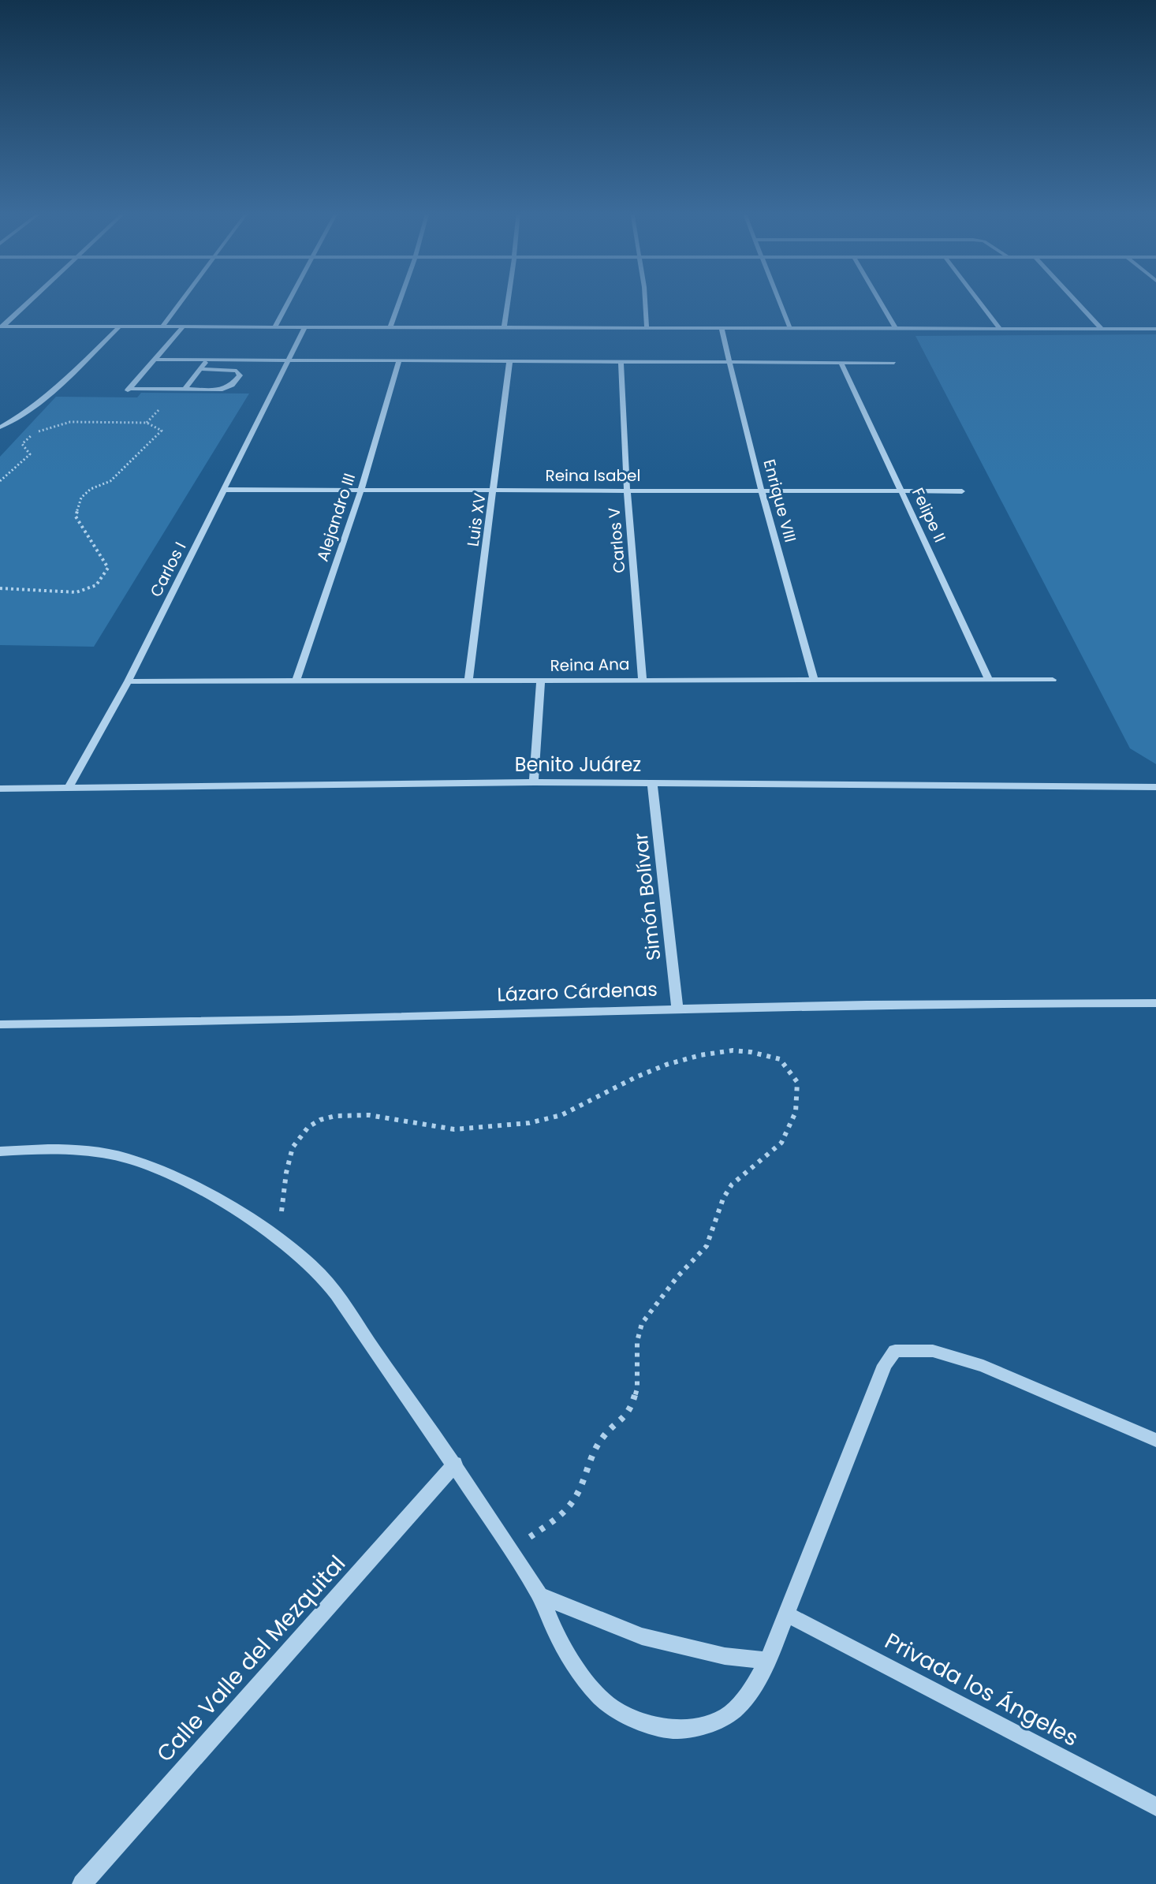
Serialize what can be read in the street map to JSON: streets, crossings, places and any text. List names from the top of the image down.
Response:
{
  "streets": {
    "street": [
      "Reina Isabel",
      "Enrique VIII",
      "Felipe II",
      "Alejandro III",
      "Luis XV",
      "Carlos V",
      "Carlos I",
      "Reina Ana",
      "Benito Juárez",
      "Simón Bolívar",
      "Lázaro Cárdenas",
      "Calle Valle del Mezquital",
      "Privada los Ángeles"
    ]
  },
  "crossings": [
    ["Reina Isabel", "Enrique VIII"],
    ["Reina Isabel", "Felipe II"],
    ["Reina Isabel", "Alejandro III"],
    ["Reina Isabel", "Luis XV"],
    ["Reina Isabel", "Carlos V"],
    ["Reina Isabel", "Carlos I"],
    ["Enrique VIII", "Reina Ana"],
    ["Felipe II", "Reina Ana"],
    ["Alejandro III", "Reina Ana"],
    ["Luis XV", "Reina Ana"],
    ["Carlos V", "Reina Ana"],
    ["Carlos I", "Reina Ana"],
    ["Carlos I", "Benito Juárez"],
    ["Benito Juárez", "Simón Bolívar"],
    ["Simón Bolívar", "Lázaro Cárdenas"]
  ]
}
